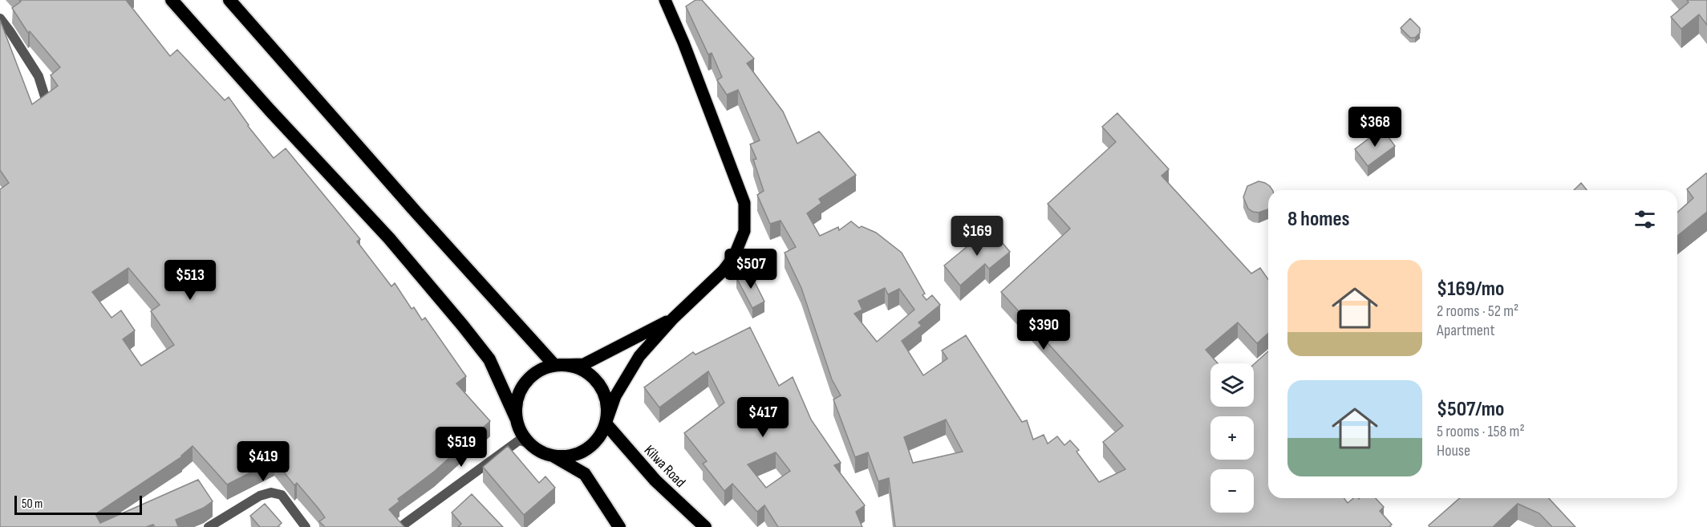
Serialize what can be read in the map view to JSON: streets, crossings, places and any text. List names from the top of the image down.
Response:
{
  "streets": {
    "highway": ["Kilwa Road"]
  },
  "scale_bar": "50 m",
  "page": {
    "price": [
      "$368",
      "$169",
      "$507",
      "$513",
      "$390",
      "$417",
      "$519",
      "$419"
    ],
    "heading": "8 homes",
    "list": [
      {
        "name": "$169/mo",
        "note": "2 rooms · 52 m² · Apartment"
      },
      {
        "name": "$507/mo",
        "note": "5 rooms · 158 m² · House"
      }
    ],
    "map_buttons": ["+", "−"],
    "scale": "50 m"
  }
}
